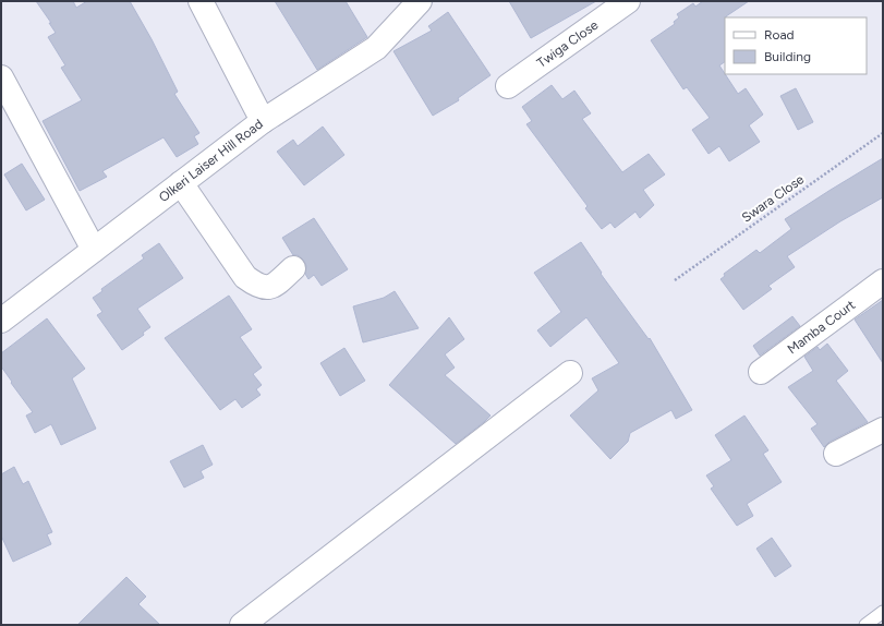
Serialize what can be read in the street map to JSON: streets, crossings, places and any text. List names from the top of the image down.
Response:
{
  "streets": {
    "street": ["Twiga Close", "Olkeri Laiser Hill Road", "Mamba Court"],
    "path": ["Swara Close"]
  },
  "legend": ["Road", "Building"]
}
